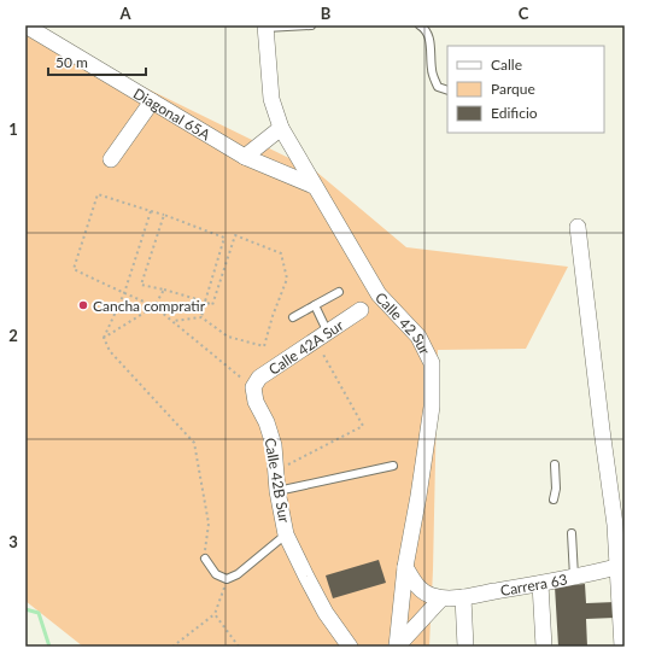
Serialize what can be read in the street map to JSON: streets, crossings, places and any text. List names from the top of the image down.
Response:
{
  "streets": {
    "street": [
      "Diagonal 65A",
      "Calle 42 Sur",
      "Calle 42A Sur",
      "Calle 42B Sur",
      "Carrera 63"
    ]
  },
  "crossings": [
    ["Diagonal 65A", "Calle 42 Sur"],
    ["Calle 42 Sur", "Carrera 63"],
    ["Calle 42A Sur", "Calle 42B Sur"]
  ],
  "places": ["Cancha compratir"],
  "legend": ["Calle", "Parque", "Edificio"],
  "scale_bar": "50 m",
  "grid": {
    "columns": ["A", "B", "C"],
    "rows": ["1", "2", "3"]
  }
}
